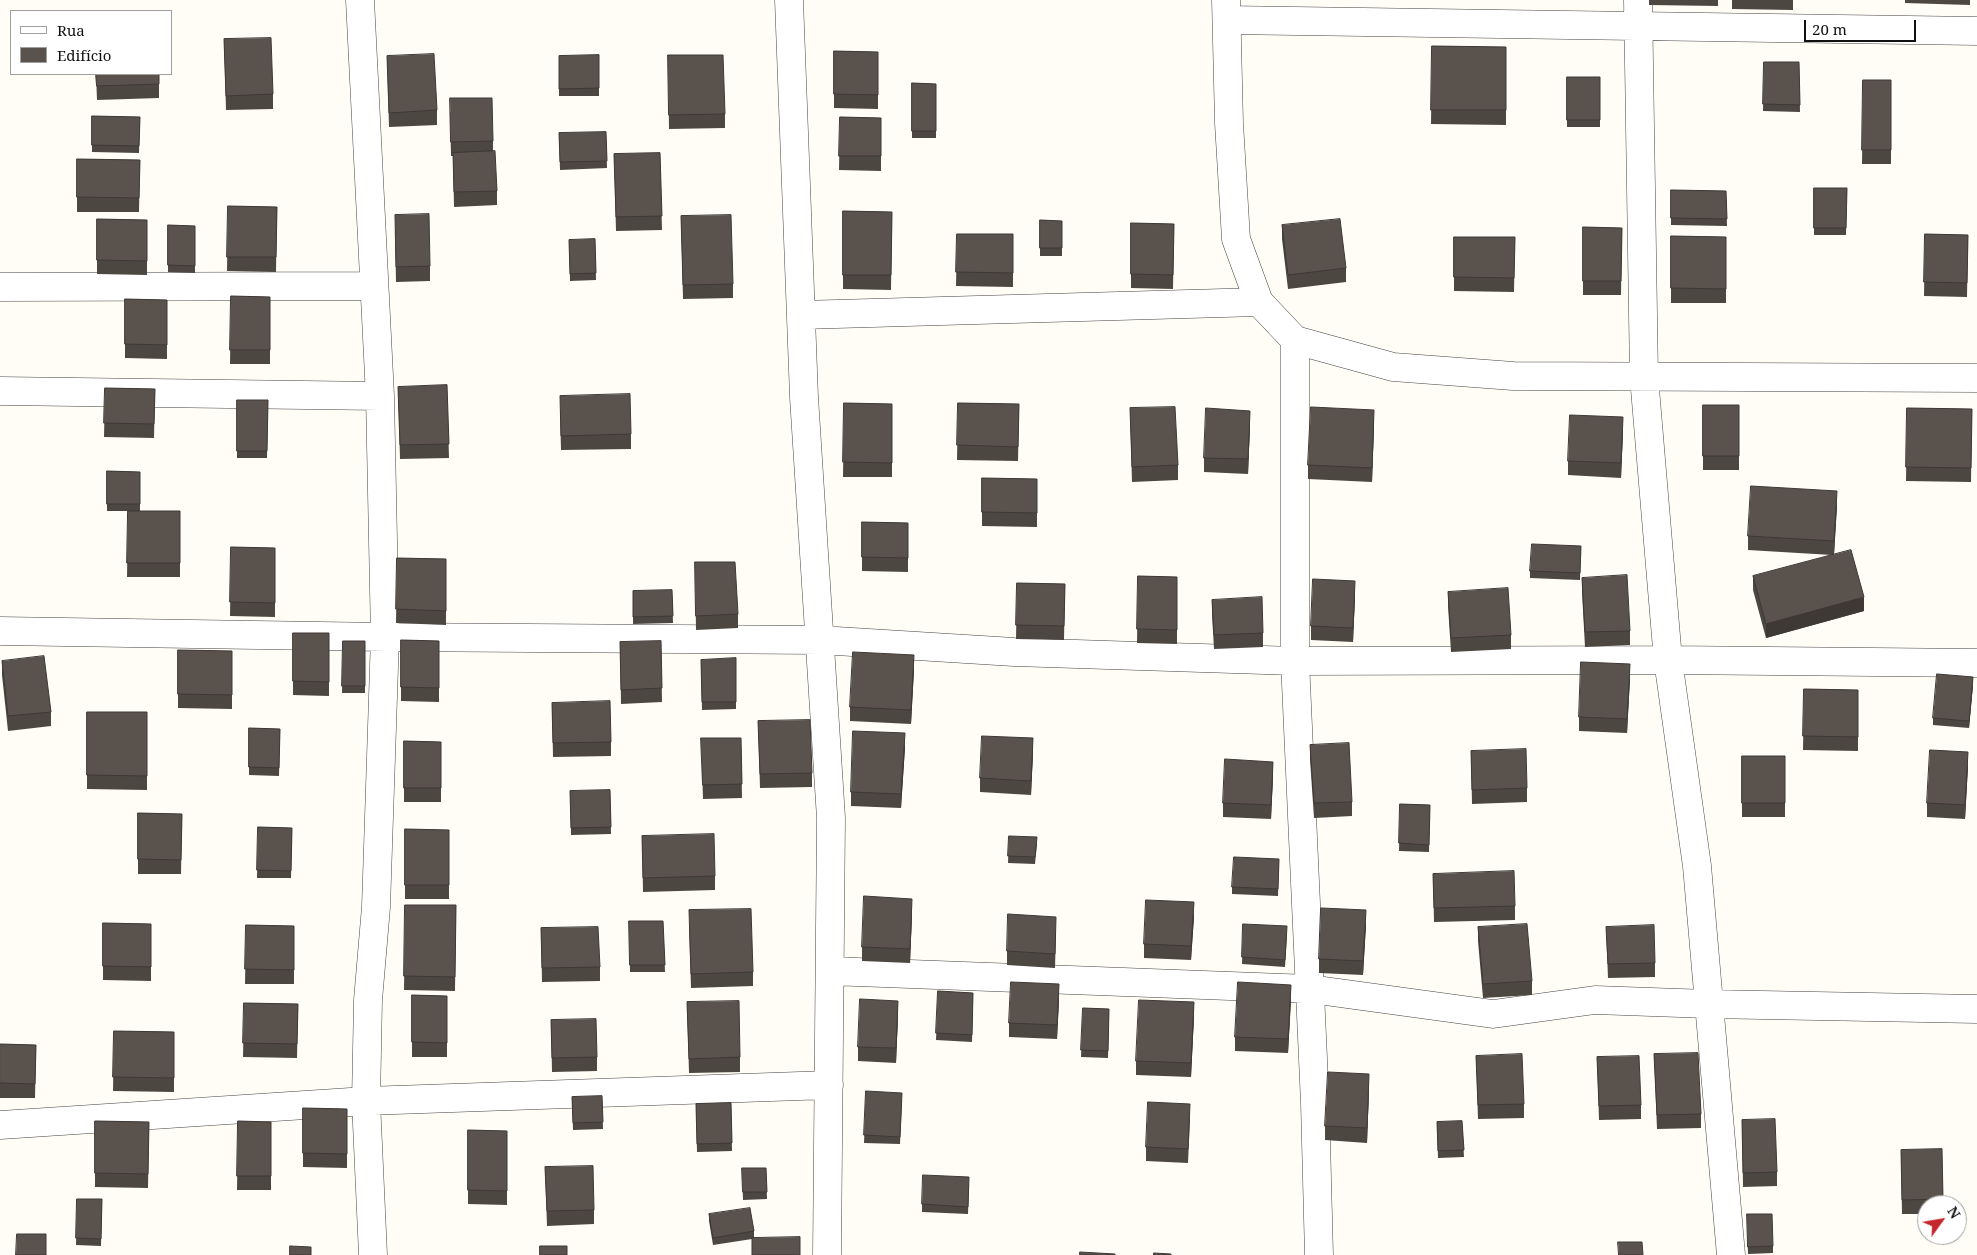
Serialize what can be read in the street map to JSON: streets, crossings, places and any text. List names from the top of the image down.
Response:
{
  "legend": ["Rua", "Edifício"],
  "scale_bar": "20 m",
  "north": "top right"
}
